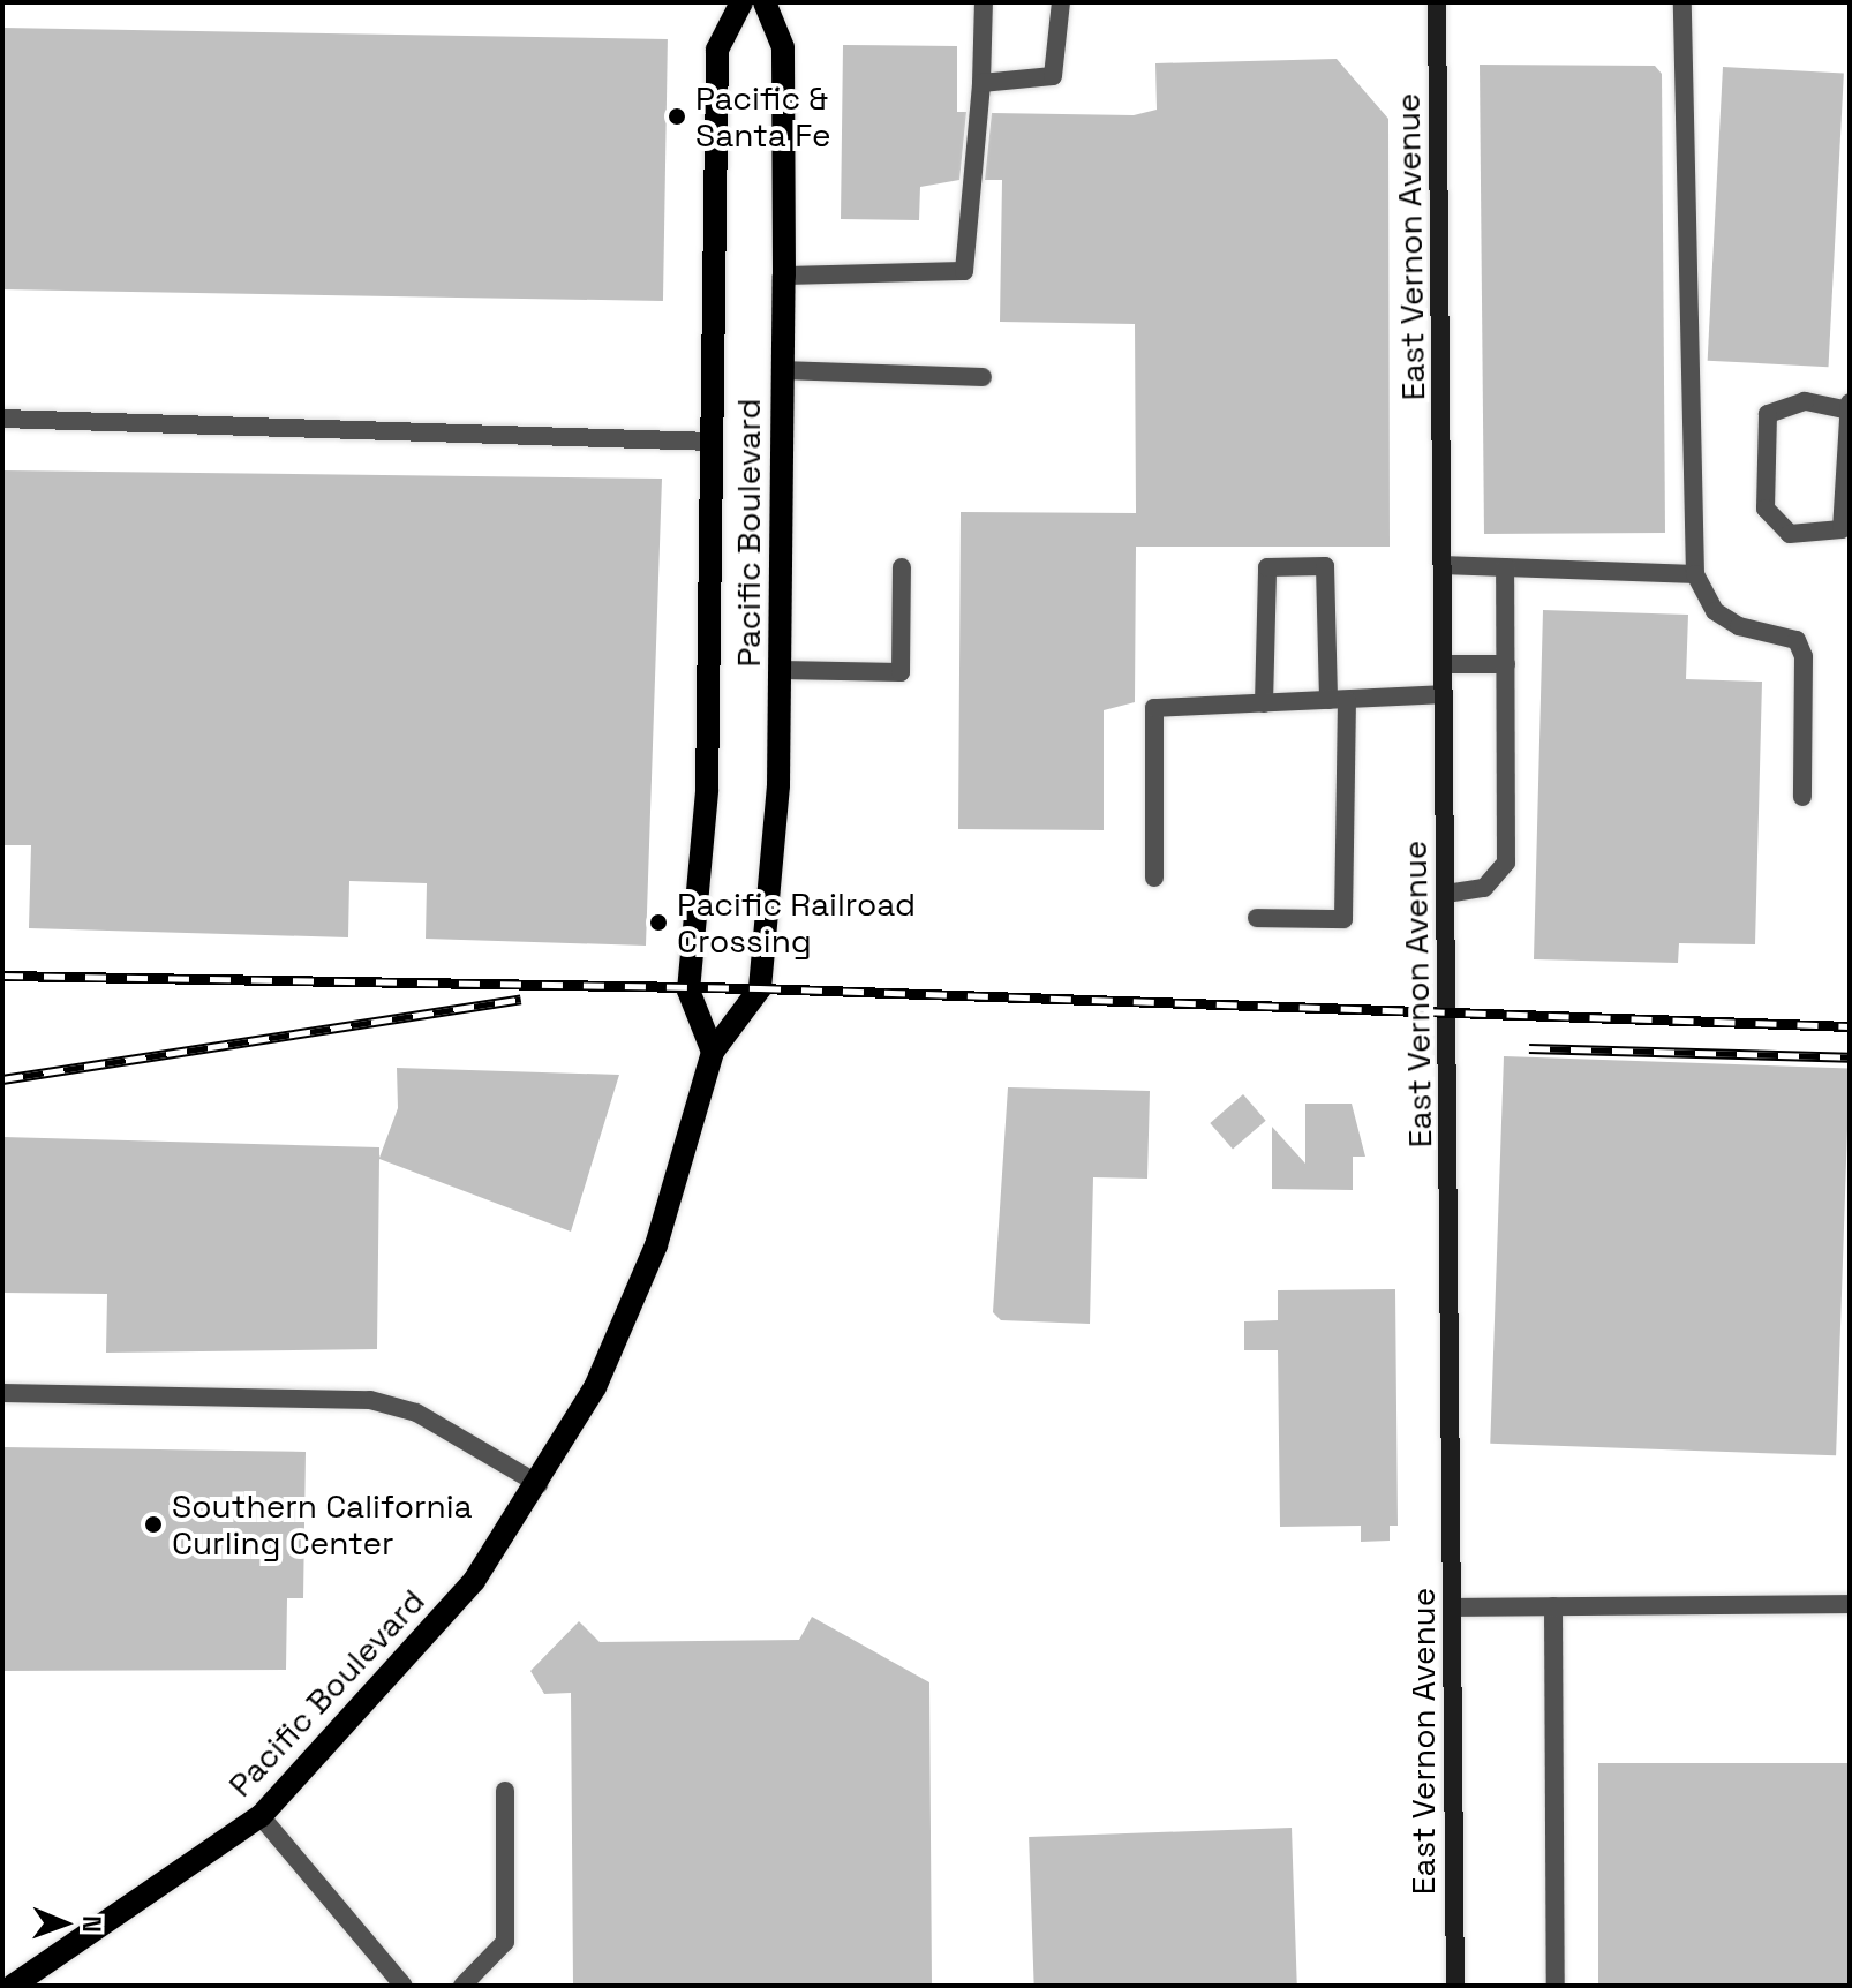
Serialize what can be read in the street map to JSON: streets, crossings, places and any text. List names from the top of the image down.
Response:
{
  "streets": {
    "main road": ["Pacific Boulevard"],
    "street": ["East Vernon Avenue"]
  },
  "places": ["Pacific & Santa Fe", "Pacific Railroad Crossing", "Southern California Curling Center"],
  "north": "right"
}
